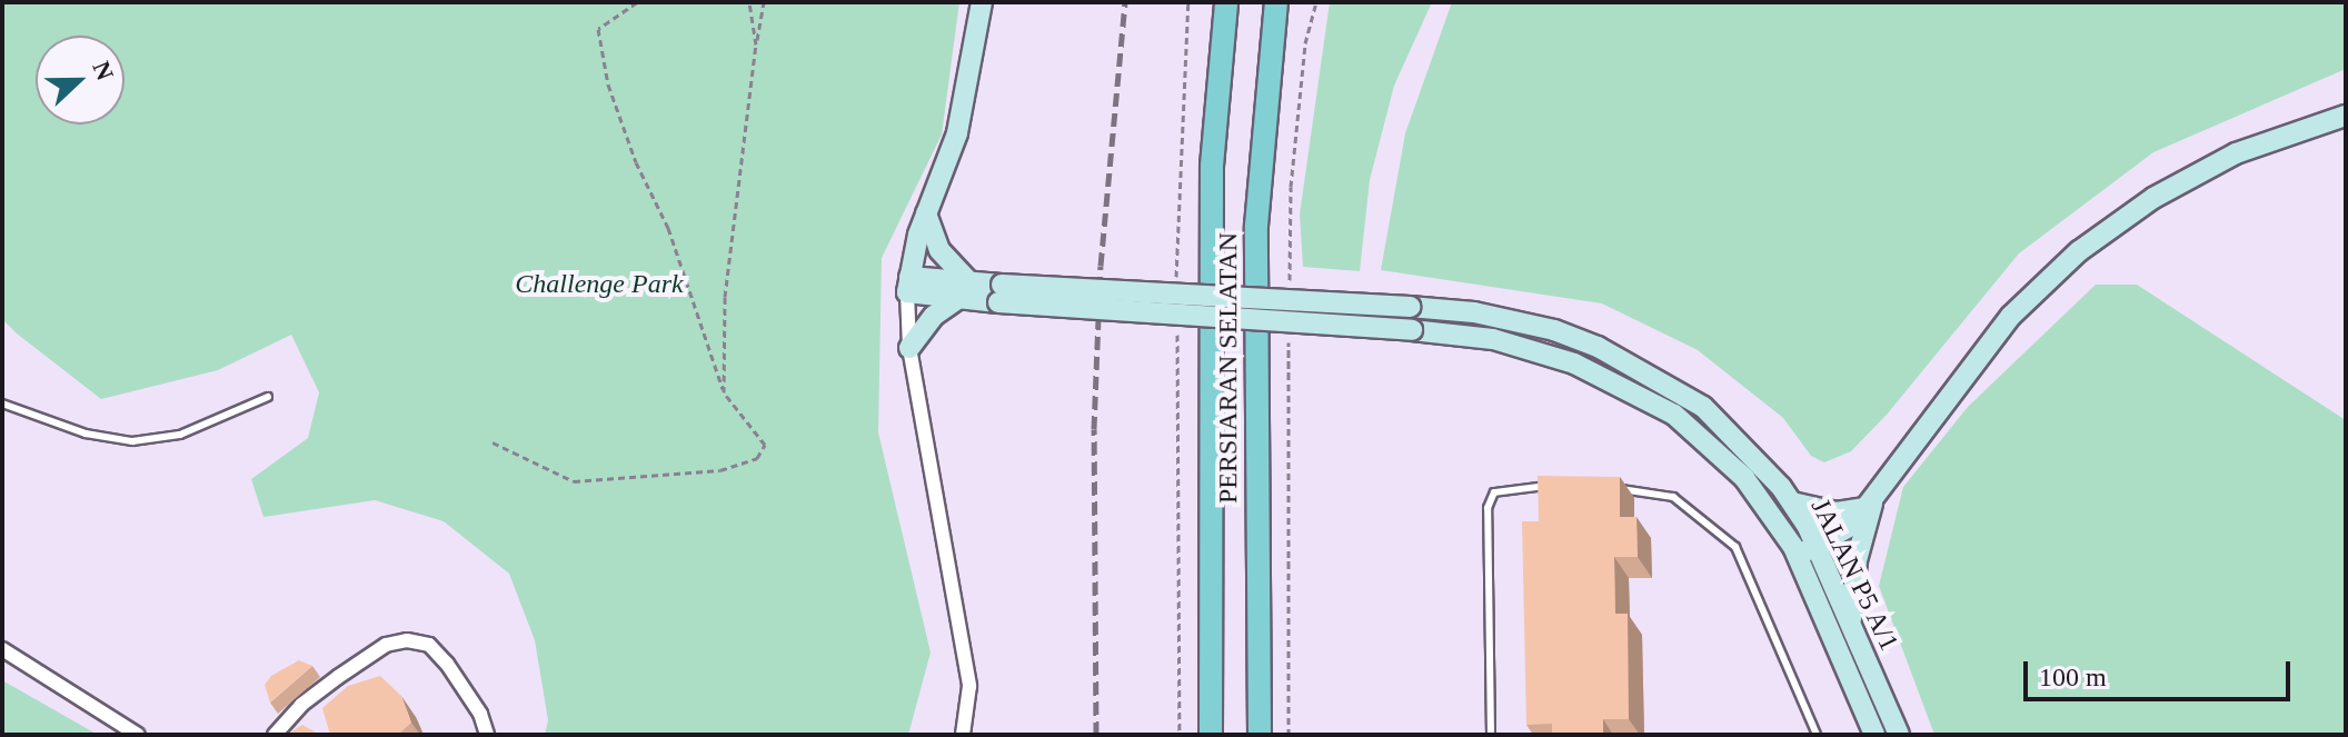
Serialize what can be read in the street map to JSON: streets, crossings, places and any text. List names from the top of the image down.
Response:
{
  "streets": {
    "main road": ["PERSIARAN SELATAN"],
    "street": ["JALAN P5 A/1"]
  },
  "parks": ["Challenge Park"],
  "scale_bar": "100 m",
  "north": "right"
}
